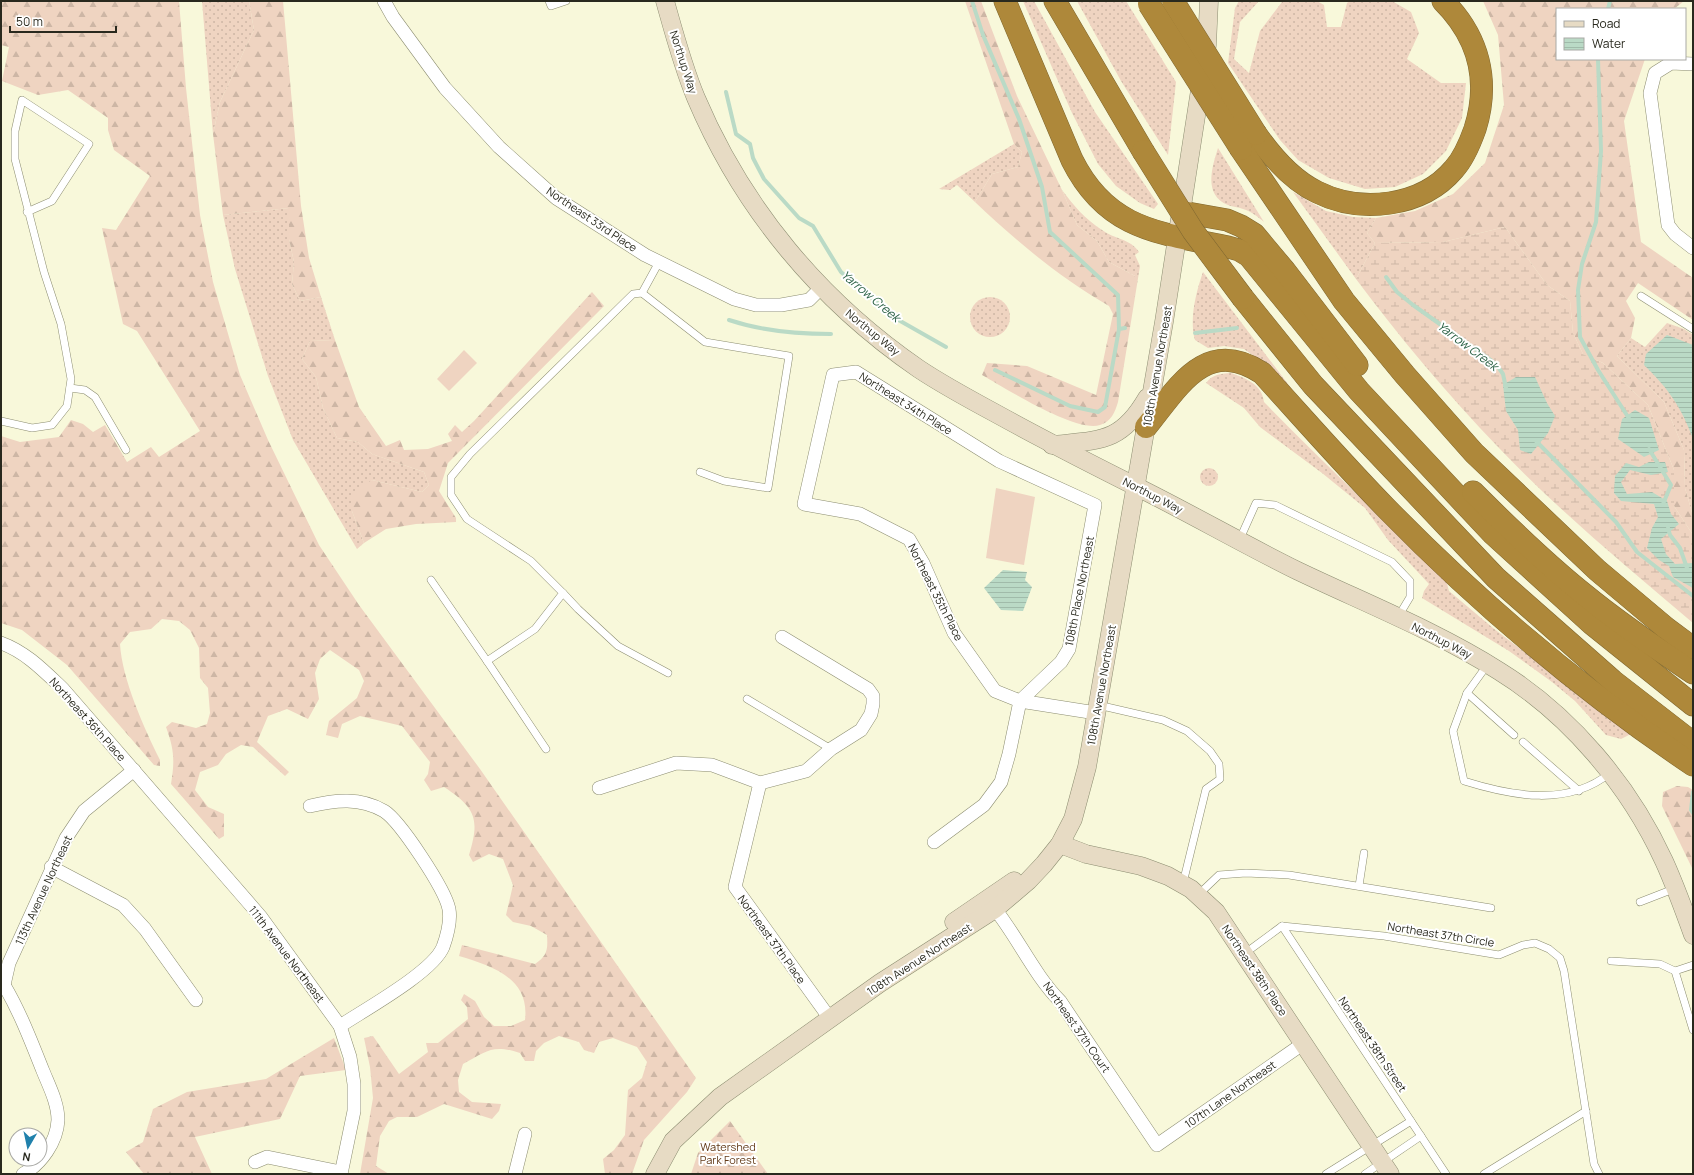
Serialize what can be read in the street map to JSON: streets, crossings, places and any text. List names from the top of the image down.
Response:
{
  "streets": {
    "main road": ["Northup Way", "108th Avenue Northeast", "Northeast 38th Place"],
    "street": [
      "Northeast 33rd Place",
      "Northeast 34th Place",
      "108th Place Northeast",
      "Northeast 35th Place",
      "Northeast 36th Place",
      "113th Avenue Northeast",
      "Northeast 37th Place",
      "111th Avenue Northeast",
      "Northeast 37th Court",
      "107th Lane Northeast"
    ],
    "lane": ["Northeast 37th Circle", "Northeast 38th Street"]
  },
  "crossings": [
    ["Northup Way", "Northeast 33rd Place"],
    ["Northup Way", "108th Avenue Northeast"],
    ["108th Avenue Northeast", "Northeast 35th Place"],
    ["108th Avenue Northeast", "Northeast 37th Place"],
    ["108th Avenue Northeast", "Northeast 38th Place"],
    ["108th Avenue Northeast", "Northeast 37th Court"],
    ["Northeast 34th Place", "108th Place Northeast"],
    ["Northeast 34th Place", "Northeast 35th Place"],
    ["108th Place Northeast", "Northeast 35th Place"],
    ["Northeast 36th Place", "113th Avenue Northeast"],
    ["Northeast 36th Place", "111th Avenue Northeast"],
    ["113th Avenue Northeast", "111th Avenue Northeast"],
    ["Northeast 37th Circle", "Northeast 38th Street"],
    ["Northeast 38th Place", "107th Lane Northeast"],
    ["Northeast 37th Court", "107th Lane Northeast"]
  ],
  "water": ["Yarrow Creek"],
  "parks": ["Watershed Park Forest"],
  "legend": ["Road", "Water"],
  "scale_bar": "50 m",
  "north": "bottom"
}
